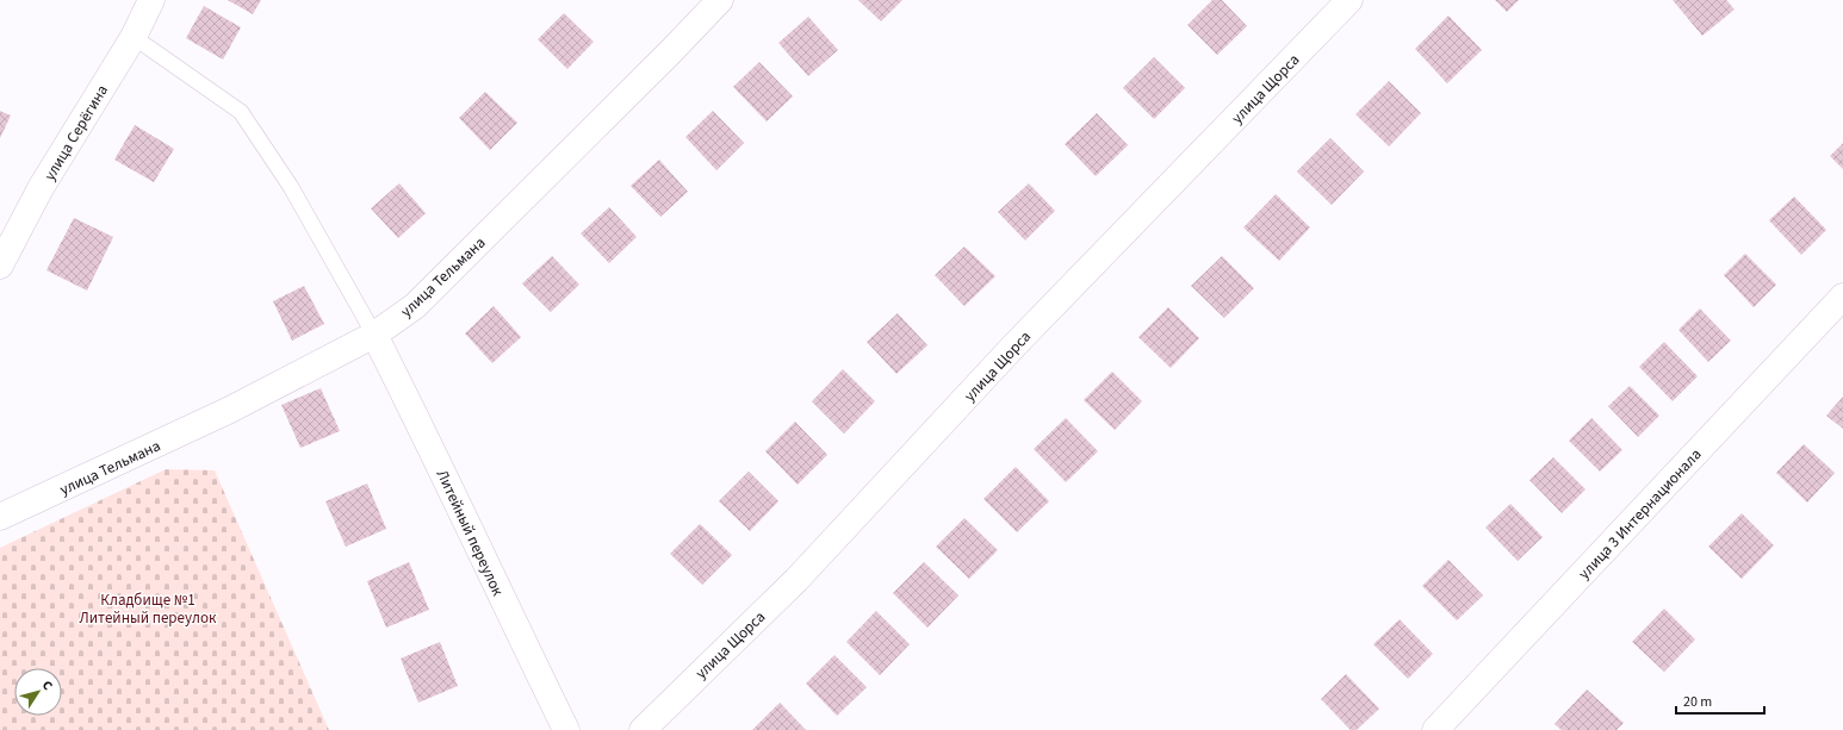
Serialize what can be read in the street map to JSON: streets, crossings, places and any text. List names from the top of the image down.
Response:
{
  "streets": {
    "street": [
      "улица Щорса",
      "улица Серёгина",
      "улица Тельмана",
      "улица 3 Интернационала",
      "Литейный переулок"
    ]
  },
  "crossings": [
    ["улица Тельмана", "Литейный переулок"]
  ],
  "parks": ["Кладбище №1 Литейный переулок"],
  "scale_bar": "20 m",
  "north": "top right"
}
